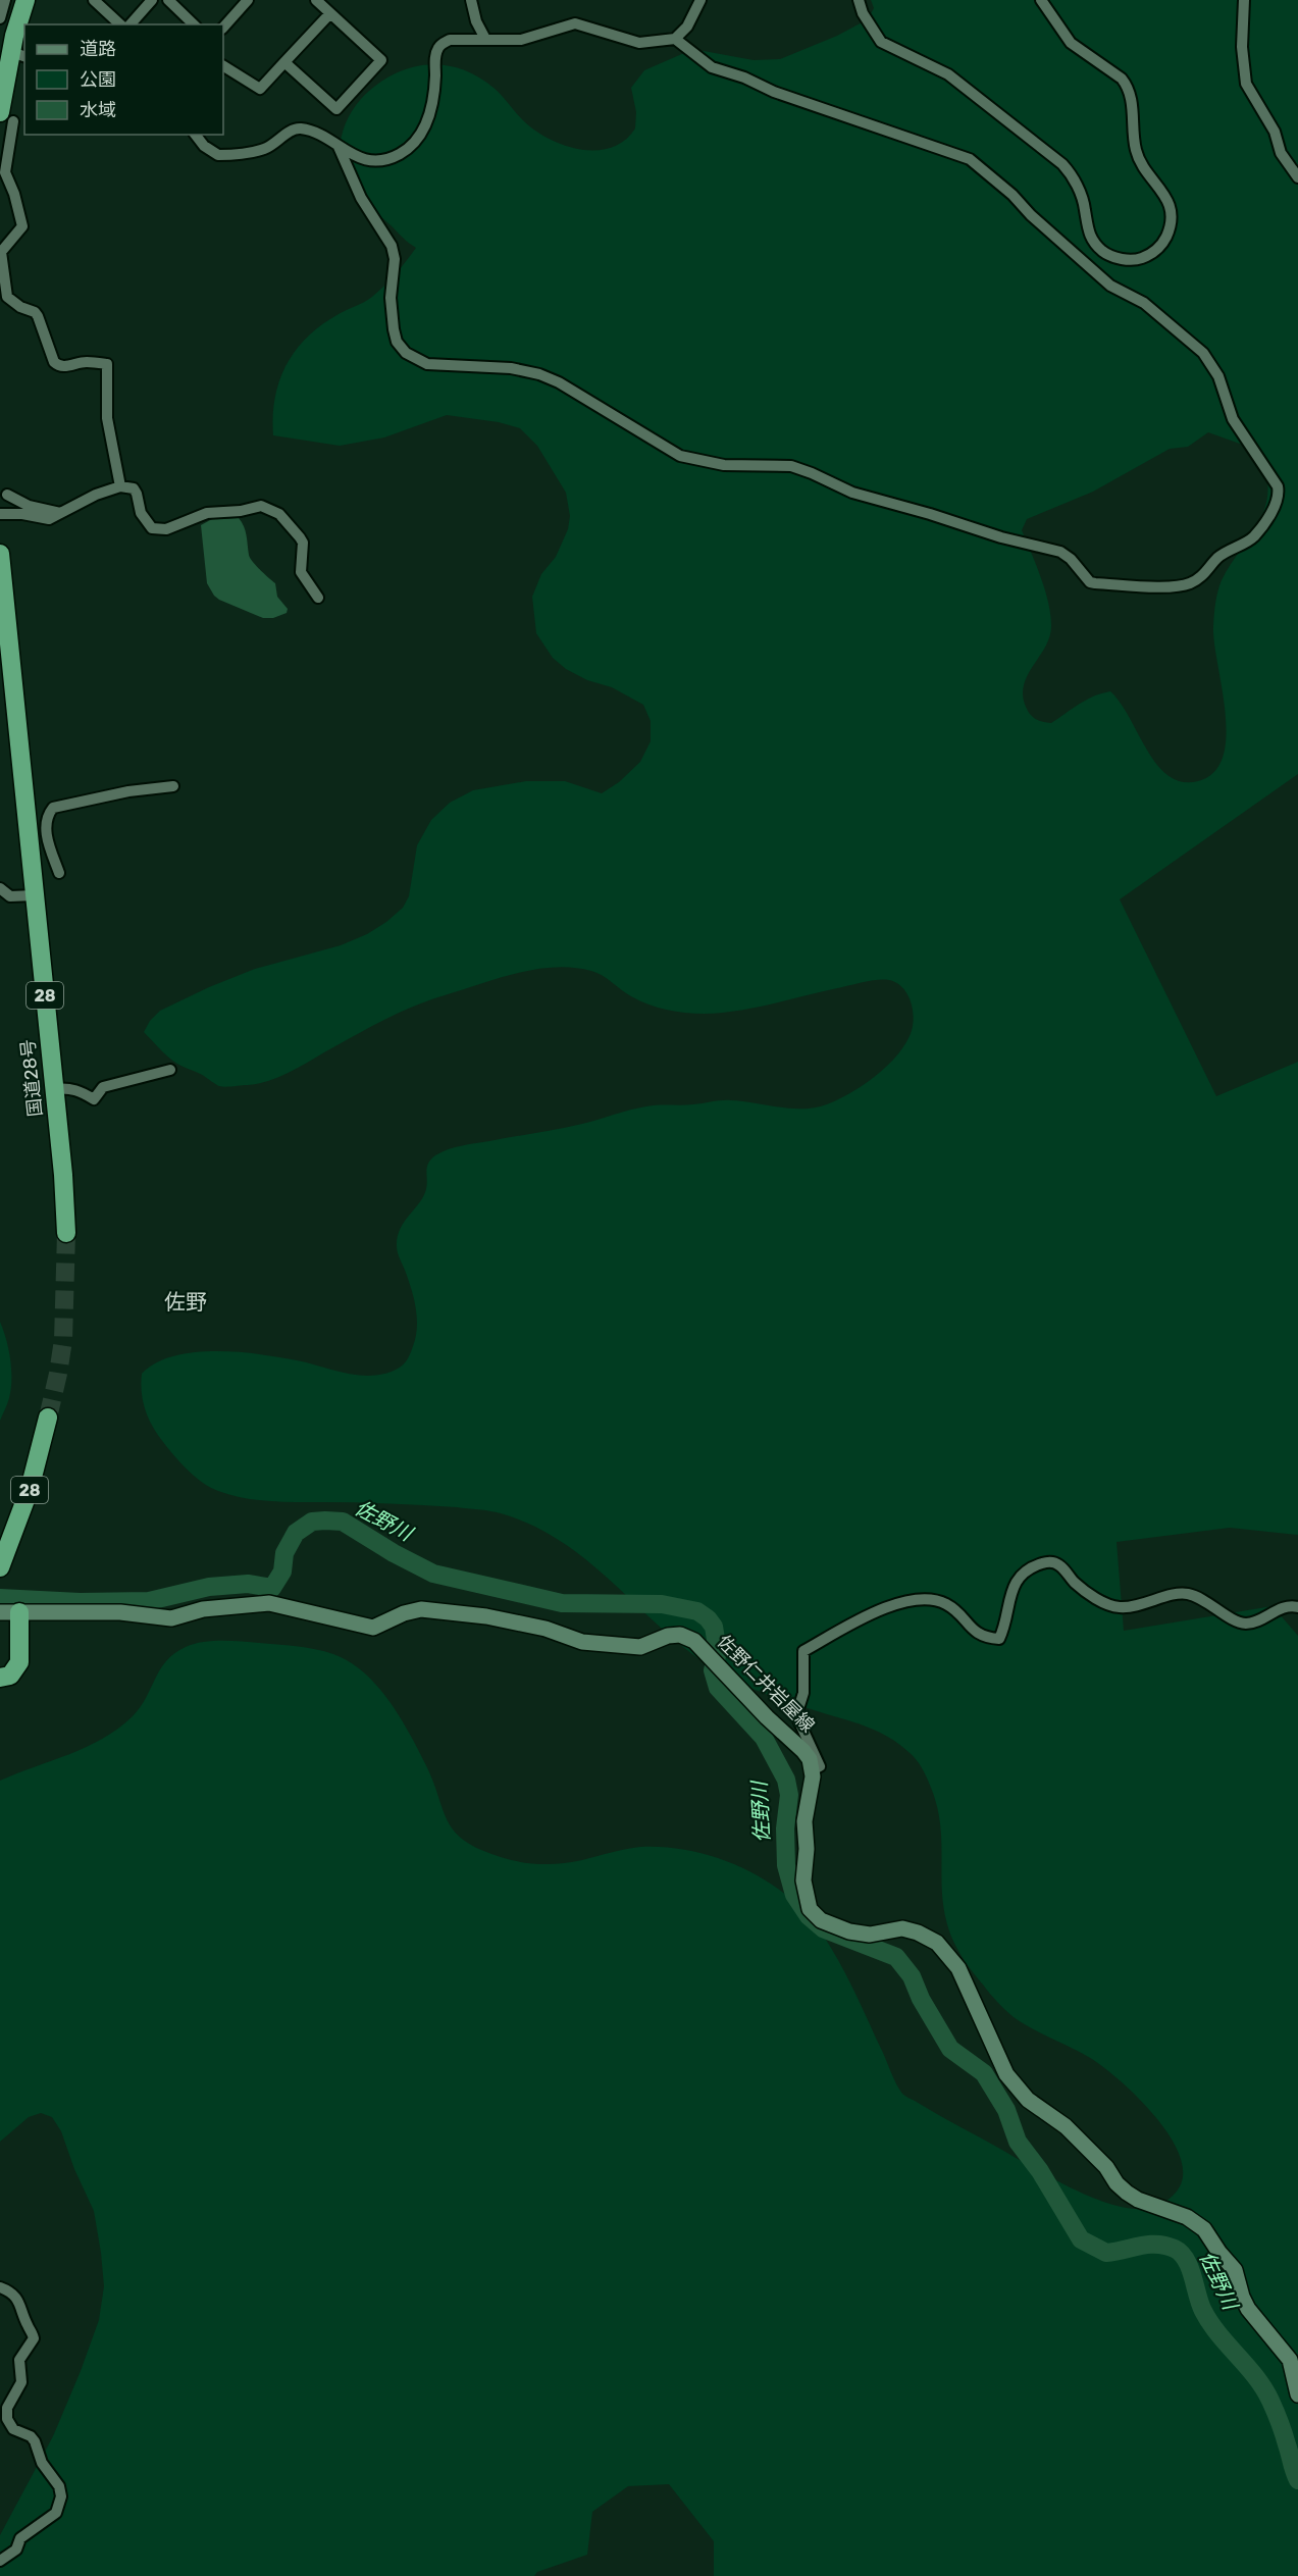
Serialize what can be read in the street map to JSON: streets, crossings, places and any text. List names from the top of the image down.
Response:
{
  "streets": {
    "highway": ["28", "国道28号"],
    "main road": ["佐野仁井岩屋線"]
  },
  "districts": ["佐野"],
  "water": ["佐野川"],
  "legend": ["道路", "公園", "水域"]
}
